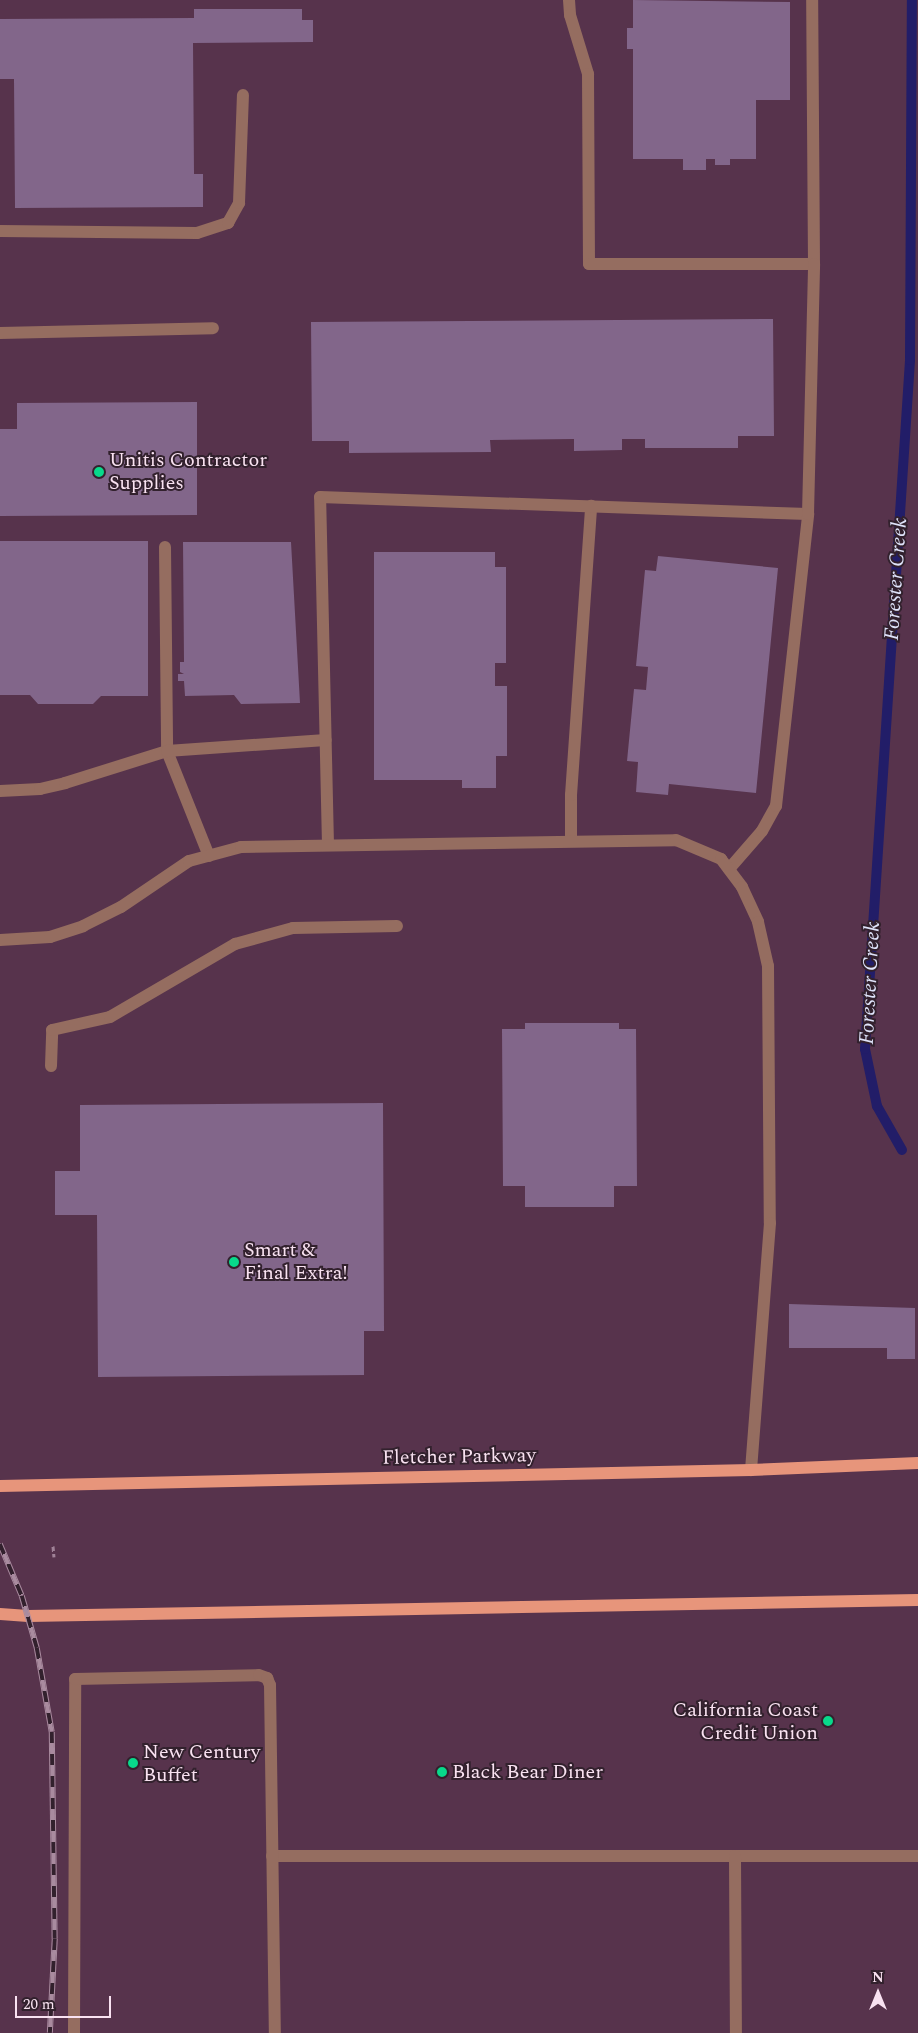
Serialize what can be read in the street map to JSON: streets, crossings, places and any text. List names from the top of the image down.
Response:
{
  "streets": {
    "main road": ["Fletcher Parkway"]
  },
  "water": ["Forester Creek"],
  "places": [
    "Unitis Contractor Supplies",
    "Smart & Final Extra!",
    "California Coast Credit Union",
    "New Century Buffet",
    "Black Bear Diner"
  ],
  "scale_bar": "20 m",
  "north": "top"
}
